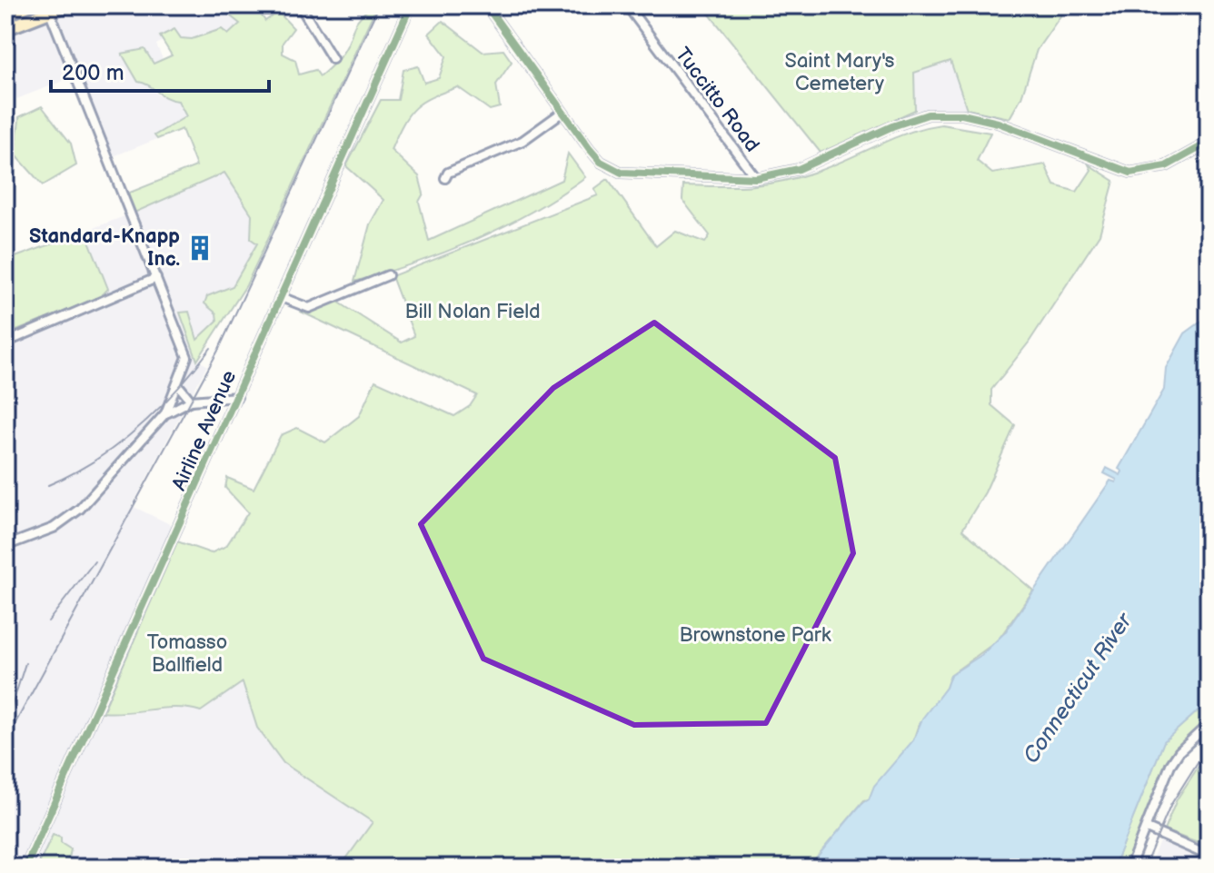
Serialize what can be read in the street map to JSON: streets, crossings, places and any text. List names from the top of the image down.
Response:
{
  "streets": {
    "street": ["Tuccitto Road", "Airline Avenue"]
  },
  "water": ["Connecticut River"],
  "parks": [
    "Saint Mary's Cemetery",
    "Bill Nolan Field",
    "Brownstone Park",
    "Tomasso Ballfield"
  ],
  "places": {
    "building": ["Standard-Knapp Inc."]
  },
  "scale_bar": "200 m"
}
